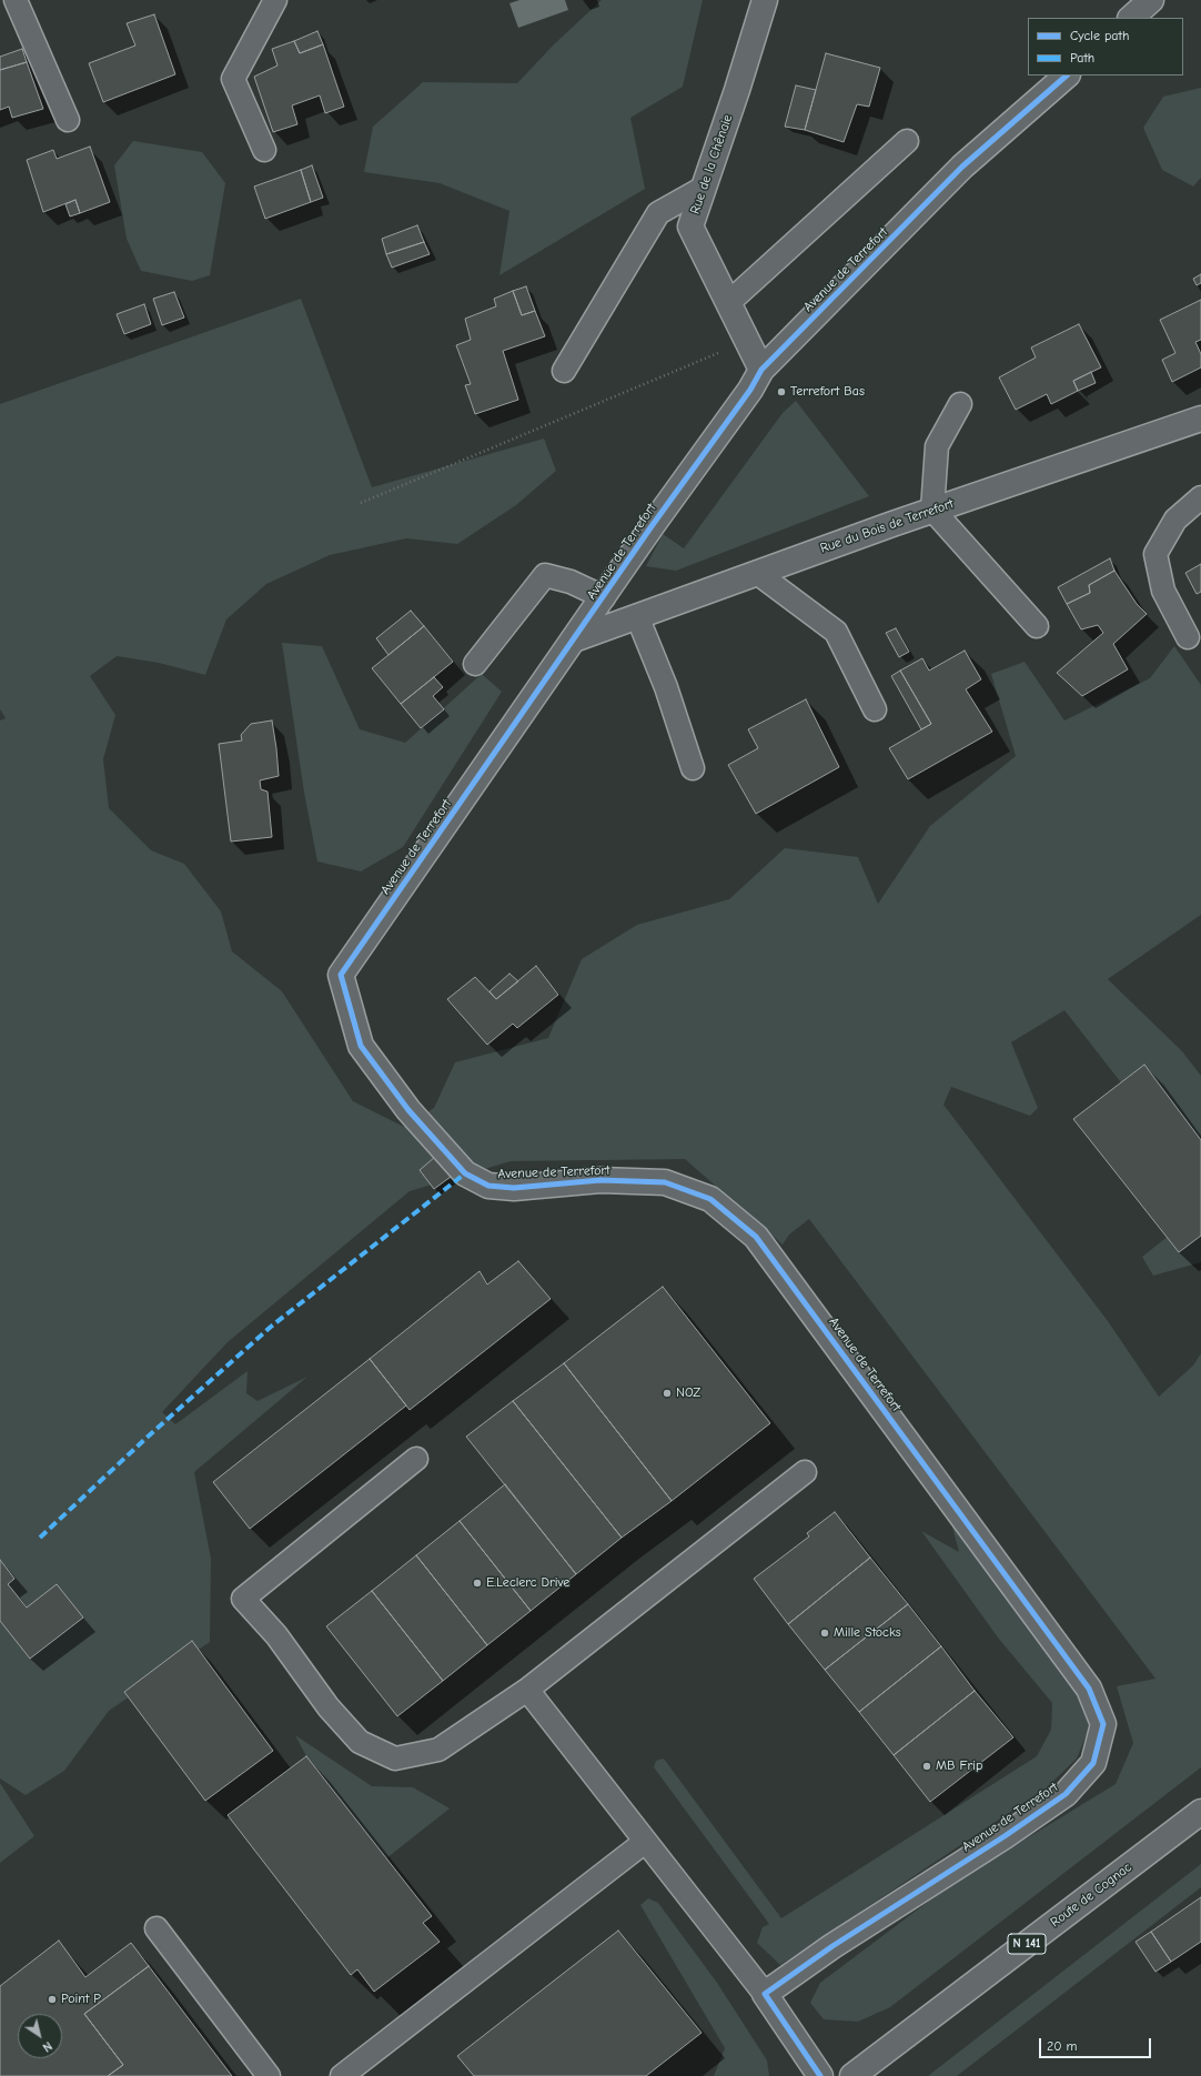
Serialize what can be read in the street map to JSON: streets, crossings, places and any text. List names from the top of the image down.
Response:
{
  "streets": {
    "street": [
      "Rue de la Chênaie",
      "Avenue de Terrefort",
      "Rue du Bois de Terrefort",
      "Route de Cognac",
      "N 141"
    ]
  },
  "crossings": [
    ["Rue de la Chênaie", "Avenue de Terrefort"],
    ["Avenue de Terrefort", "Rue du Bois de Terrefort"]
  ],
  "places": [
    "Terrefort Bas",
    "NOZ",
    "E.Leclerc Drive",
    "Mille Stocks",
    "MB Frip",
    "Point P"
  ],
  "legend": ["Cycle path", "Path"],
  "scale_bar": "20 m",
  "north": "bottom right"
}
